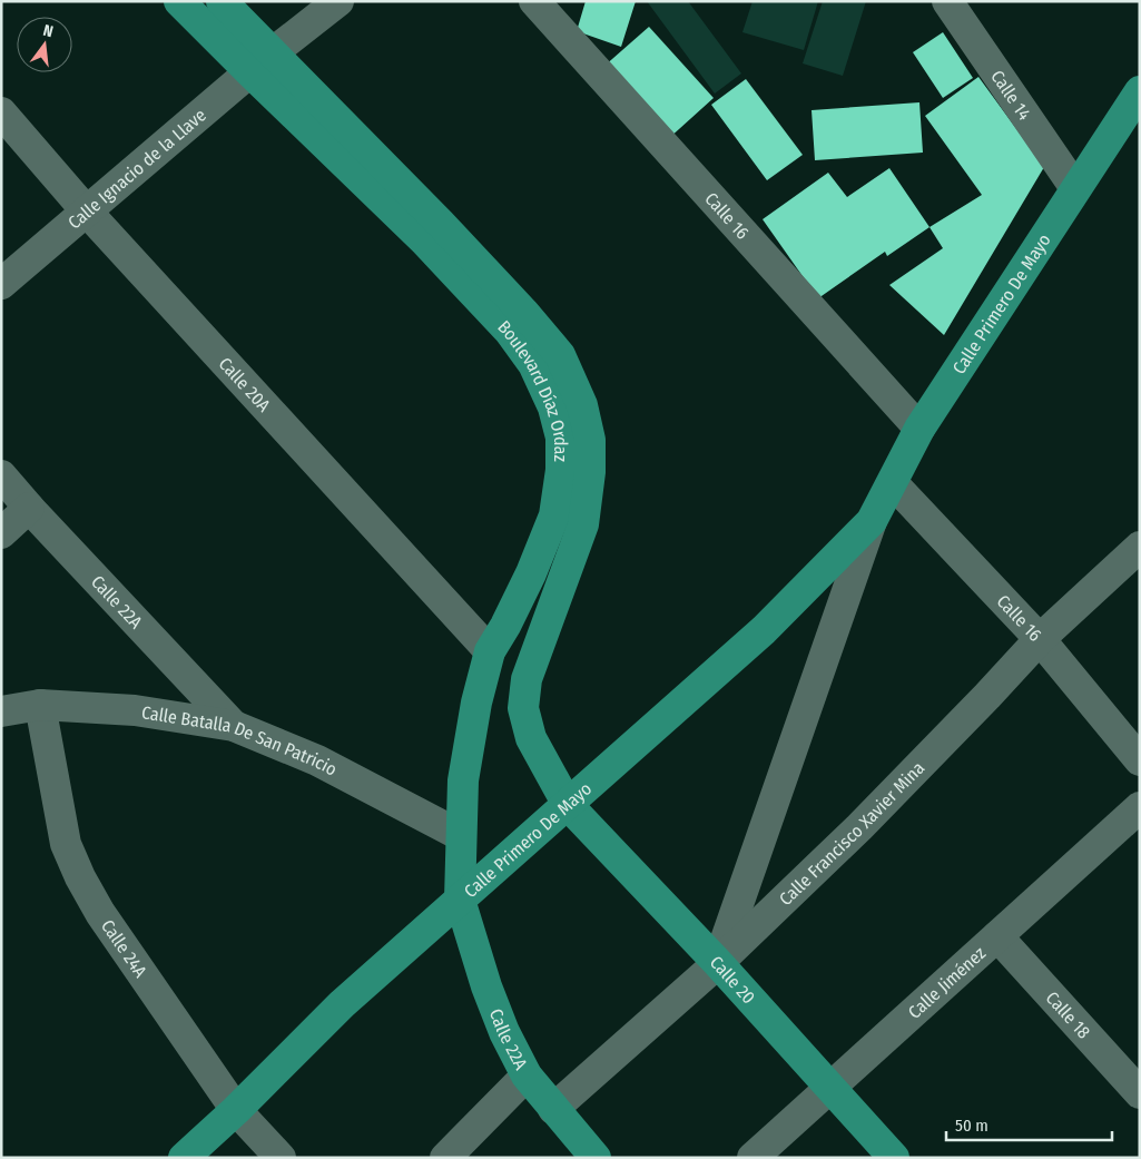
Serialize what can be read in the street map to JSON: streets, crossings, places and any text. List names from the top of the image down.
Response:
{
  "streets": {
    "main road": [
      "Calle Primero De Mayo",
      "Boulevard Díaz Ordaz",
      "Calle 22A",
      "Calle 20"
    ],
    "street": [
      "Calle 14",
      "Calle Ignacio de la Llave",
      "Calle 16",
      "Calle 20A",
      "Calle Batalla De San Patricio",
      "Calle Francisco Xavier Mina",
      "Calle 24A",
      "Calle Jiménez",
      "Calle 18"
    ]
  },
  "crossings": [
    ["Calle 14", "Calle Primero De Mayo"],
    ["Calle Ignacio de la Llave", "Calle 20A"],
    ["Calle Ignacio de la Llave", "Boulevard Díaz Ordaz"],
    ["Calle 16", "Calle Primero De Mayo"],
    ["Calle 16", "Calle Francisco Xavier Mina"],
    ["Calle Primero De Mayo", "Boulevard Díaz Ordaz"],
    ["Calle Primero De Mayo", "Calle 22A"],
    ["Calle Primero De Mayo", "Calle Francisco Xavier Mina"],
    ["Calle Primero De Mayo", "Calle 24A"],
    ["Calle Primero De Mayo", "Calle 20"],
    ["Calle 20A", "Boulevard Díaz Ordaz"],
    ["Boulevard Díaz Ordaz", "Calle 22A"],
    ["Boulevard Díaz Ordaz", "Calle Batalla De San Patricio"],
    ["Boulevard Díaz Ordaz", "Calle 20"],
    ["Calle 22A", "Calle Batalla De San Patricio"],
    ["Calle 22A", "Calle Francisco Xavier Mina"],
    ["Calle Batalla De San Patricio", "Calle 24A"],
    ["Calle Francisco Xavier Mina", "Calle 20"],
    ["Calle 20", "Calle Jiménez"],
    ["Calle Jiménez", "Calle 18"]
  ],
  "scale_bar": "50 m",
  "north": "top"
}
